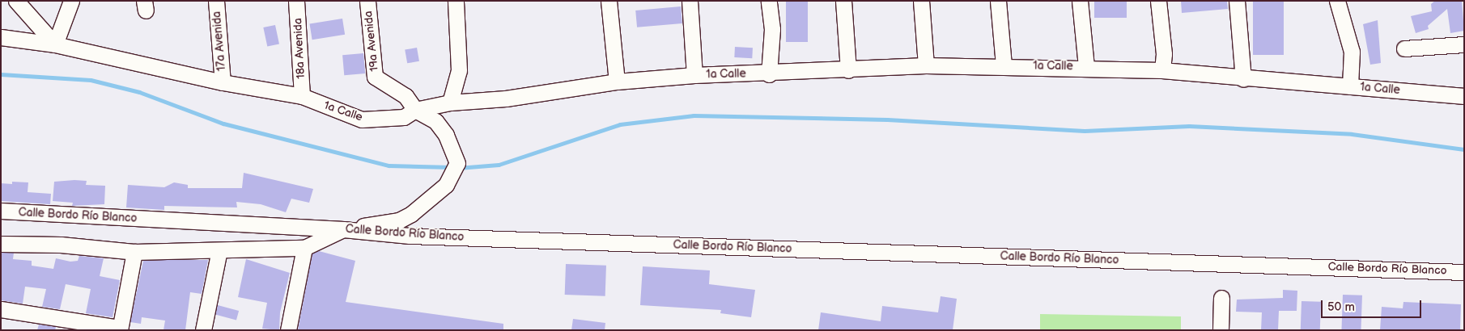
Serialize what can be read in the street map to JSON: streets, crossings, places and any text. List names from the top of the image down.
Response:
{
  "streets": {
    "street": [
      "17a Avenida",
      "19a Avenida",
      "18a Avenida",
      "1a Calle",
      "Calle Bordo Río Blanco"
    ]
  },
  "crossings": [
    ["17a Avenida", "1a Calle"],
    ["19a Avenida", "1a Calle"],
    ["18a Avenida", "1a Calle"]
  ],
  "scale_bar": "50 m"
}
